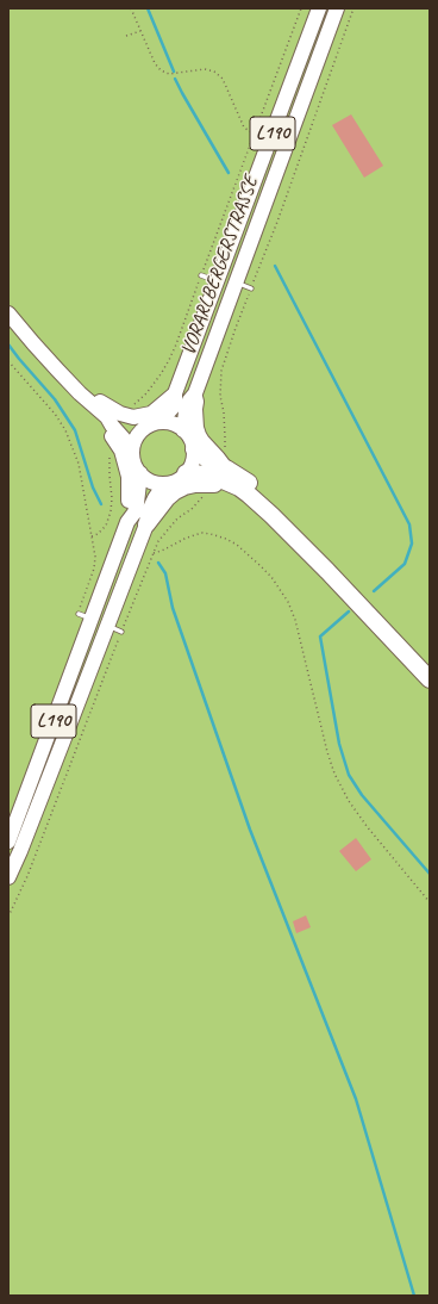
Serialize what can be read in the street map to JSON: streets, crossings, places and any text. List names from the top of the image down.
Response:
{
  "streets": {
    "main road": ["L190", "VORARLBERGERSTRASSE"]
  },
  "crossings": [
    ["L190", "VORARLBERGERSTRASSE"]
  ]
}
